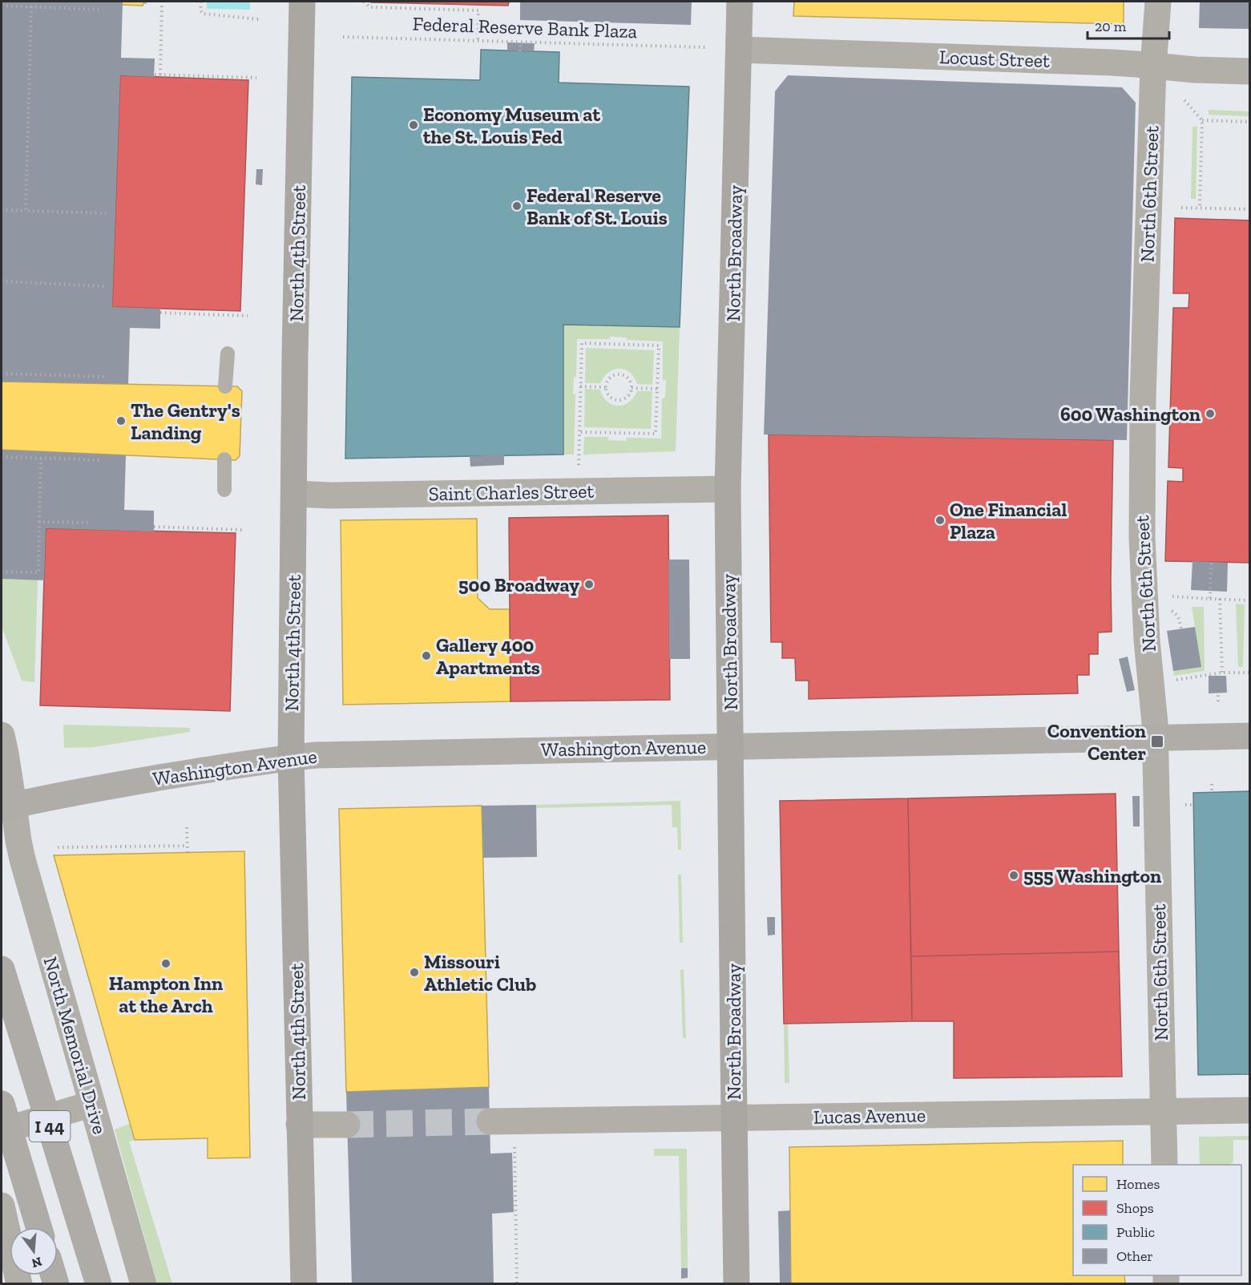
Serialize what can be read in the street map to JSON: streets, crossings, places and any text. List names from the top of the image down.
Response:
{
  "streets": {
    "highway": ["I 44"],
    "main road": ["North 4th Street", "North Broadway", "Washington Avenue"],
    "street": [
      "Locust Street",
      "North 6th Street",
      "Saint Charles Street",
      "North Memorial Drive",
      "Lucas Avenue"
    ],
    "path": ["Federal Reserve Bank Plaza"]
  },
  "crossings": [
    ["Locust Street", "North 6th Street"],
    ["Locust Street", "North Broadway"],
    ["North 6th Street", "Washington Avenue"],
    ["North 6th Street", "Lucas Avenue"],
    ["North 4th Street", "Saint Charles Street"],
    ["North 4th Street", "Washington Avenue"],
    ["North Broadway", "Saint Charles Street"],
    ["North Broadway", "Washington Avenue"],
    ["North Broadway", "Lucas Avenue"],
    ["Washington Avenue", "North Memorial Drive"]
  ],
  "places": {
    "other": [
      "Economy Museum at the St. Louis Fed",
      "Federal Reserve Bank of St. Louis",
      "600 Washington",
      "The Gentry's Landing",
      "One Financial Plaza",
      "500 Broadway",
      "Gallery 400 Apartments",
      "555 Washington",
      "Hampton Inn at the Arch",
      "Missouri Athletic Club"
    ],
    "transit": ["Convention Center"]
  },
  "legend": [
    "Homes",
    "Shops",
    "Public",
    "Other"
  ],
  "scale_bar": "20 m",
  "north": "bottom"
}
